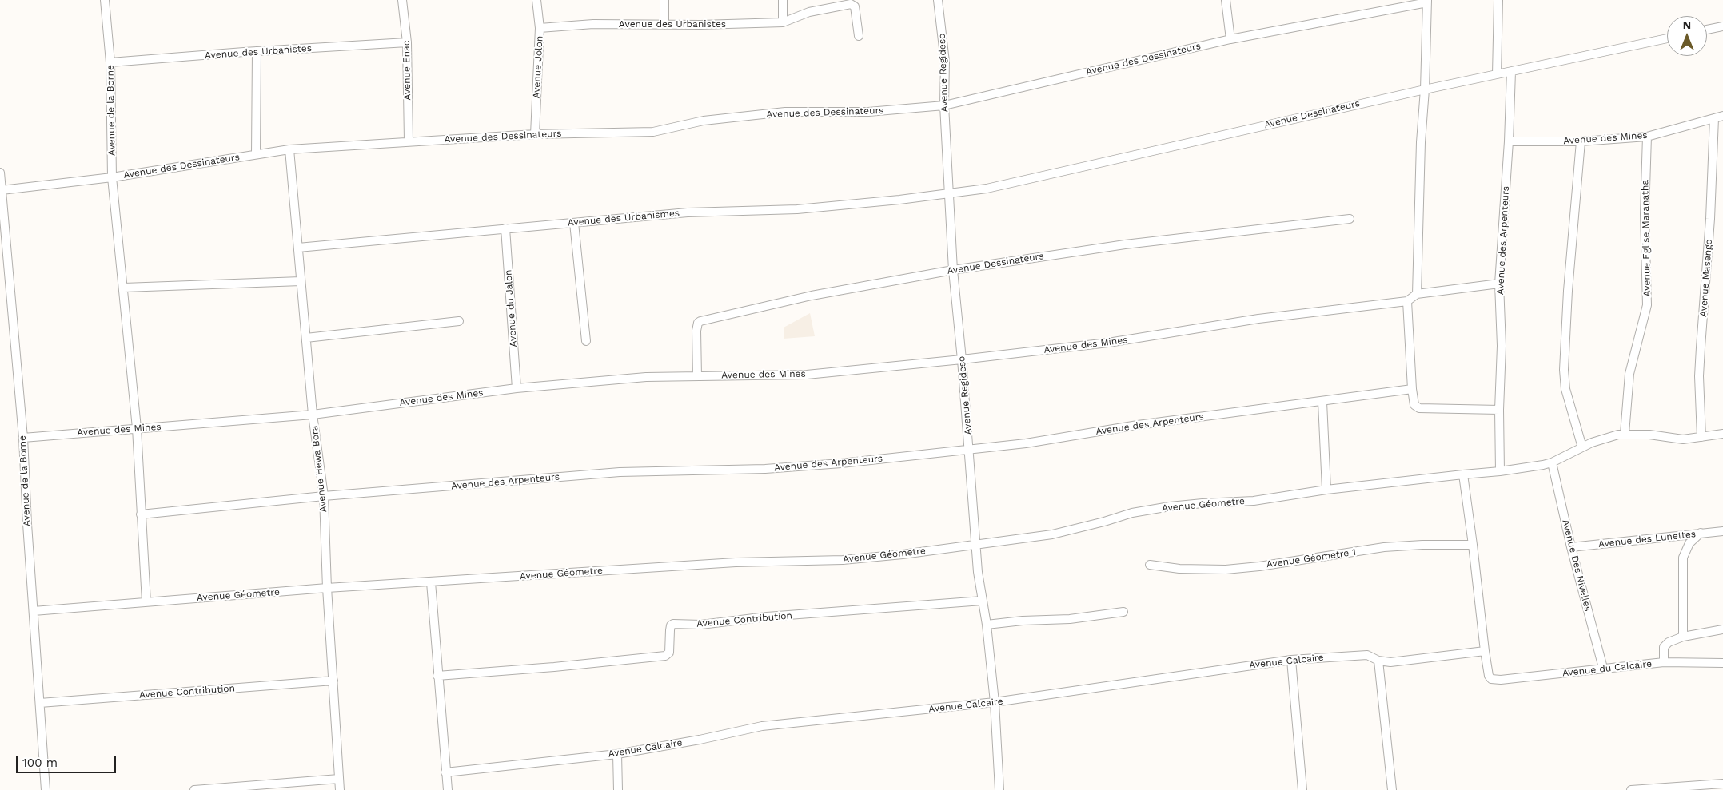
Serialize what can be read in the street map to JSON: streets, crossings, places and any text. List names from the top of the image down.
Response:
{
  "streets": {
    "street": [
      "Avenue des Urbanistes",
      "Avenue des Dessinateurs",
      "Avenue Jolon",
      "Avenue Enac",
      "Avenue Regideso",
      "Avenue de la Borne",
      "Avenue Dessinateurs",
      "Avenue des Mines",
      "Avenue des Urbanismes",
      "Avenue Eglise Maranatha",
      "Avenue des Arpenteurs",
      "Avenue Masengo",
      "Avenue du Jalon",
      "Avenue Hewa Bora",
      "Avenue Géometre",
      "Avenue des Lunettes",
      "Avenue Géometre 1",
      "Avenue Des Nivelles",
      "Avenue Contribution",
      "Avenue Calcaire",
      "Avenue du Calcaire"
    ]
  },
  "crossings": [
    ["Avenue des Urbanistes", "Avenue Jolon"],
    ["Avenue des Urbanistes", "Avenue Enac"],
    ["Avenue des Urbanistes", "Avenue de la Borne"],
    ["Avenue des Dessinateurs", "Avenue Jolon"],
    ["Avenue des Dessinateurs", "Avenue Enac"],
    ["Avenue des Dessinateurs", "Avenue Regideso"],
    ["Avenue des Dessinateurs", "Avenue de la Borne"],
    ["Avenue des Dessinateurs", "Avenue Hewa Bora"],
    ["Avenue Regideso", "Avenue Dessinateurs"],
    ["Avenue Regideso", "Avenue des Mines"],
    ["Avenue Regideso", "Avenue des Urbanismes"],
    ["Avenue Regideso", "Avenue des Arpenteurs"],
    ["Avenue Regideso", "Avenue Géometre"],
    ["Avenue Regideso", "Avenue Contribution"],
    ["Avenue Regideso", "Avenue Calcaire"],
    ["Avenue de la Borne", "Avenue des Mines"],
    ["Avenue de la Borne", "Avenue des Arpenteurs"],
    ["Avenue de la Borne", "Avenue Géometre"],
    ["Avenue de la Borne", "Avenue Contribution"],
    ["Avenue Dessinateurs", "Avenue des Mines"],
    ["Avenue Dessinateurs", "Avenue des Urbanismes"],
    ["Avenue Dessinateurs", "Avenue des Arpenteurs"],
    ["Avenue des Mines", "Avenue Eglise Maranatha"],
    ["Avenue des Mines", "Avenue des Arpenteurs"],
    ["Avenue des Mines", "Avenue Masengo"],
    ["Avenue des Mines", "Avenue du Jalon"],
    ["Avenue des Mines", "Avenue Hewa Bora"],
    ["Avenue des Urbanismes", "Avenue du Jalon"],
    ["Avenue des Urbanismes", "Avenue Hewa Bora"],
    ["Avenue Eglise Maranatha", "Avenue Géometre"],
    ["Avenue des Arpenteurs", "Avenue Hewa Bora"],
    ["Avenue des Arpenteurs", "Avenue Géometre"],
    ["Avenue Masengo", "Avenue Géometre"],
    ["Avenue Hewa Bora", "Avenue Géometre"],
    ["Avenue Hewa Bora", "Avenue Contribution"],
    ["Avenue Géometre", "Avenue Des Nivelles"],
    ["Avenue des Lunettes", "Avenue Des Nivelles"],
    ["Avenue Des Nivelles", "Avenue du Calcaire"],
    ["Avenue Calcaire", "Avenue du Calcaire"]
  ],
  "scale_bar": "100 m",
  "north": "top"
}
